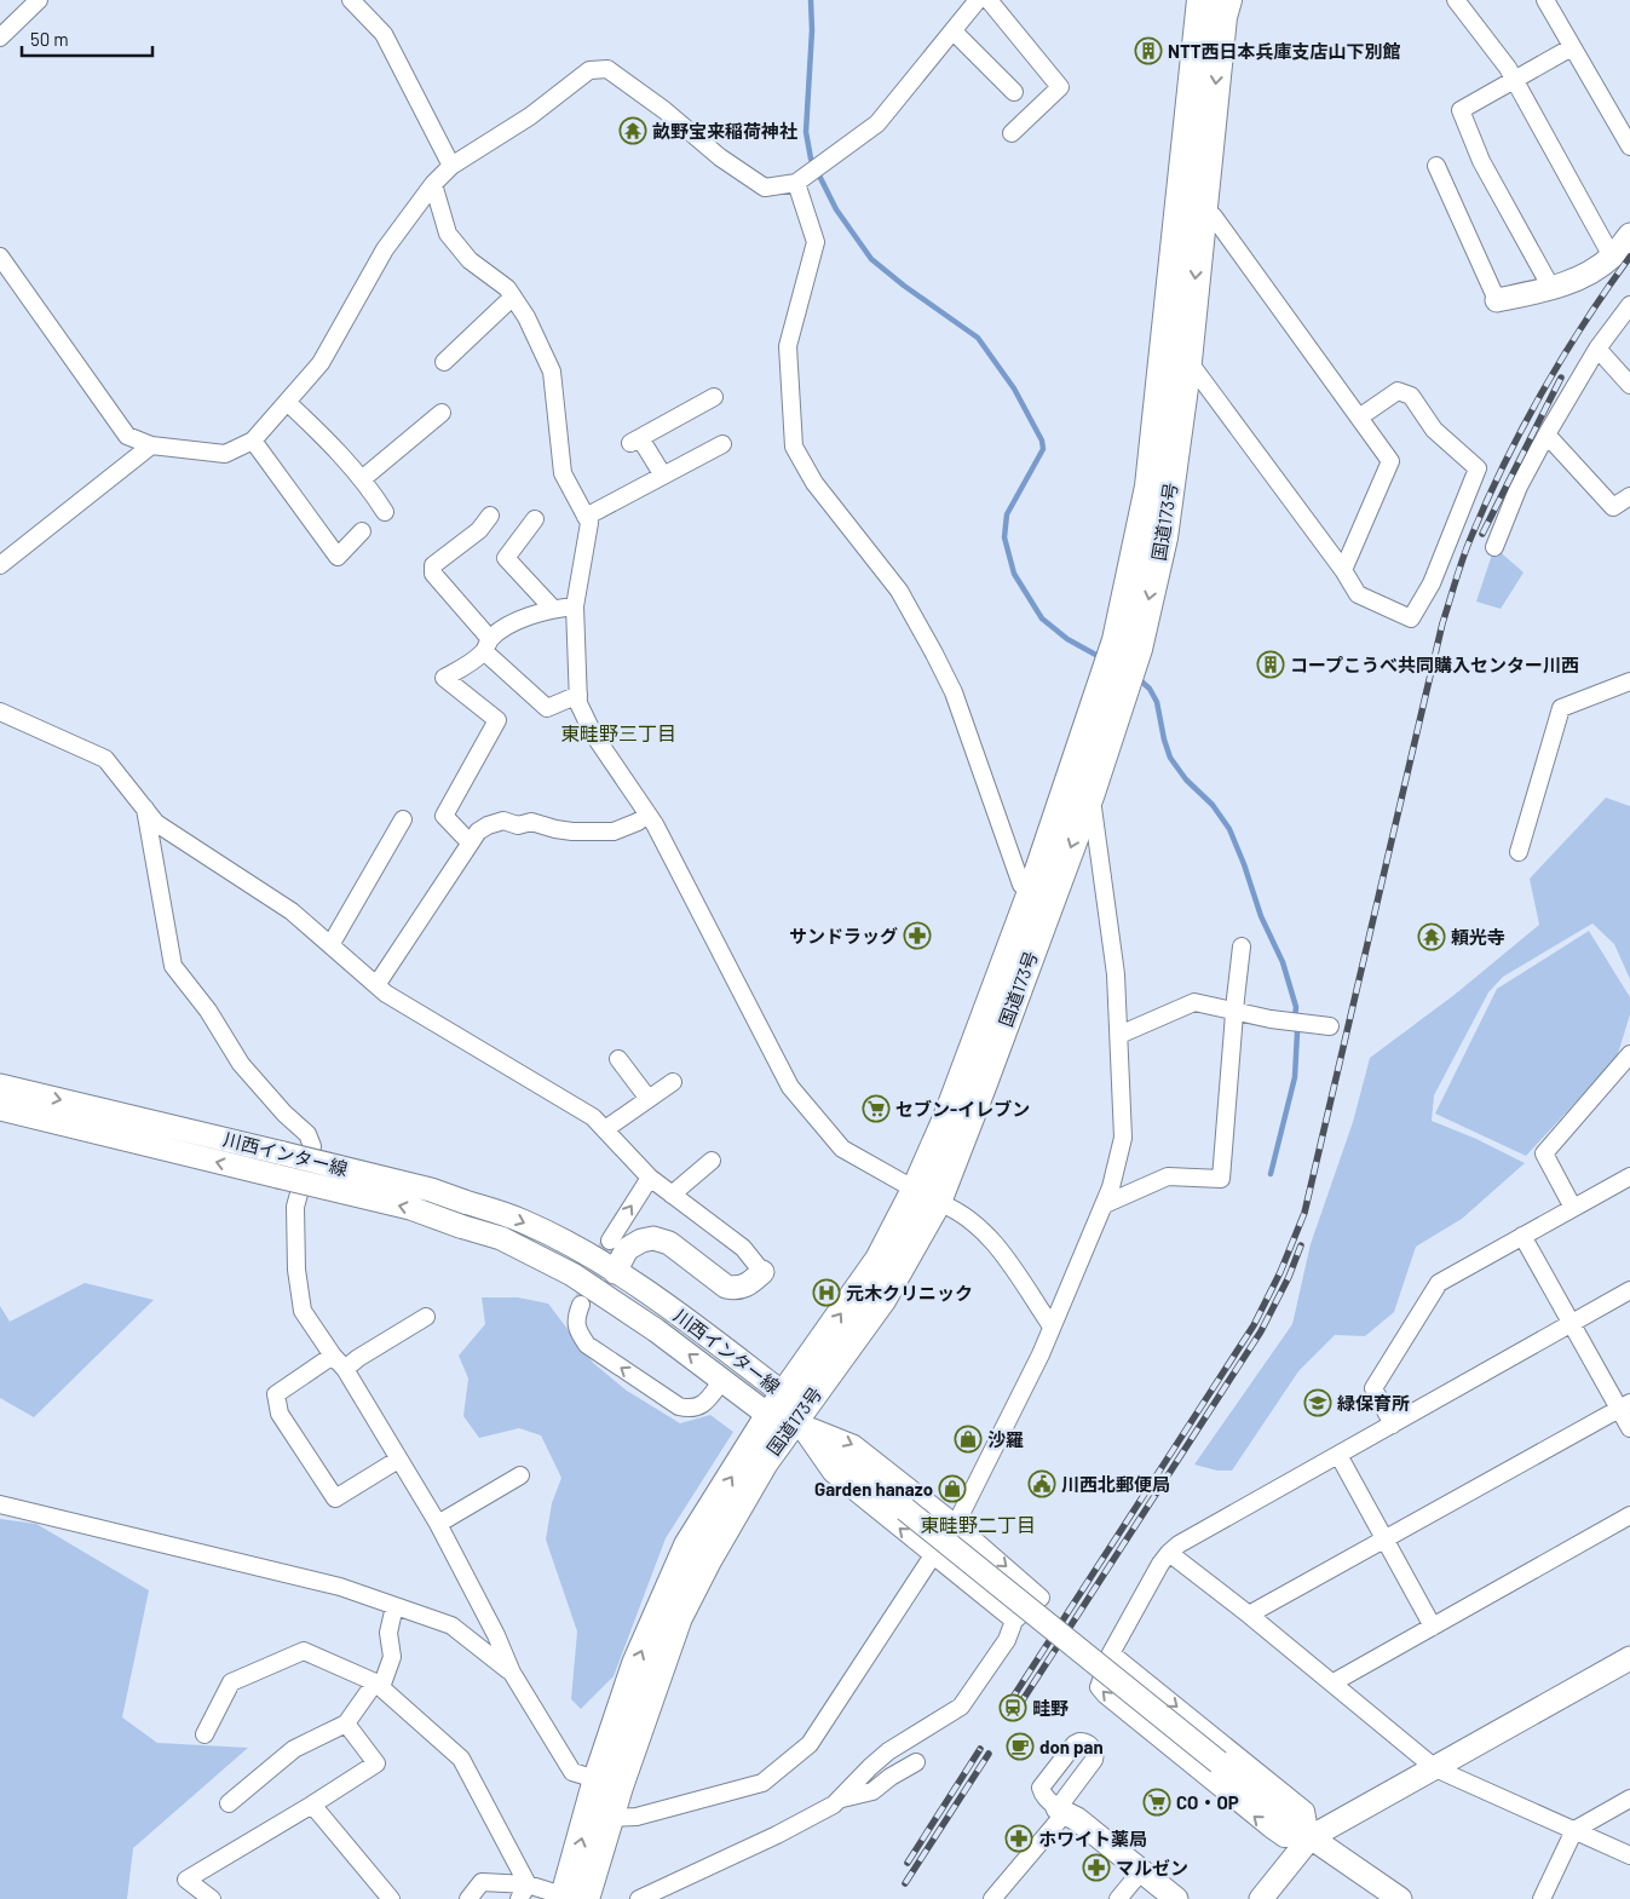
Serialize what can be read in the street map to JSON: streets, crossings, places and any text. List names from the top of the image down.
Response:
{
  "streets": {
    "highway": ["国道173号"],
    "street": ["川西インター線"]
  },
  "crossings": [
    ["国道173号", "川西インター線"]
  ],
  "districts": ["東畦野三丁目", "東畦野二丁目"],
  "places": {
    "building": ["NTT西日本兵庫支店山下別館", "コープこうべ共同購入センター川西"],
    "temple": ["畝野宝来稲荷神社", "頼光寺"],
    "pharmacy": ["サンドラッグ", "ホワイト薬局", "マルゼン"],
    "supermarket": ["セブン-イレブン", "CO・OP"],
    "hospital": ["元木クリニック"],
    "school or university": ["緑保育所"],
    "shop": ["沙羅", "Garden hanazo"],
    "public building": ["川西北郵便局"],
    "station": ["畦野"],
    "cafe": ["don pan"]
  },
  "scale_bar": "50 m"
}
